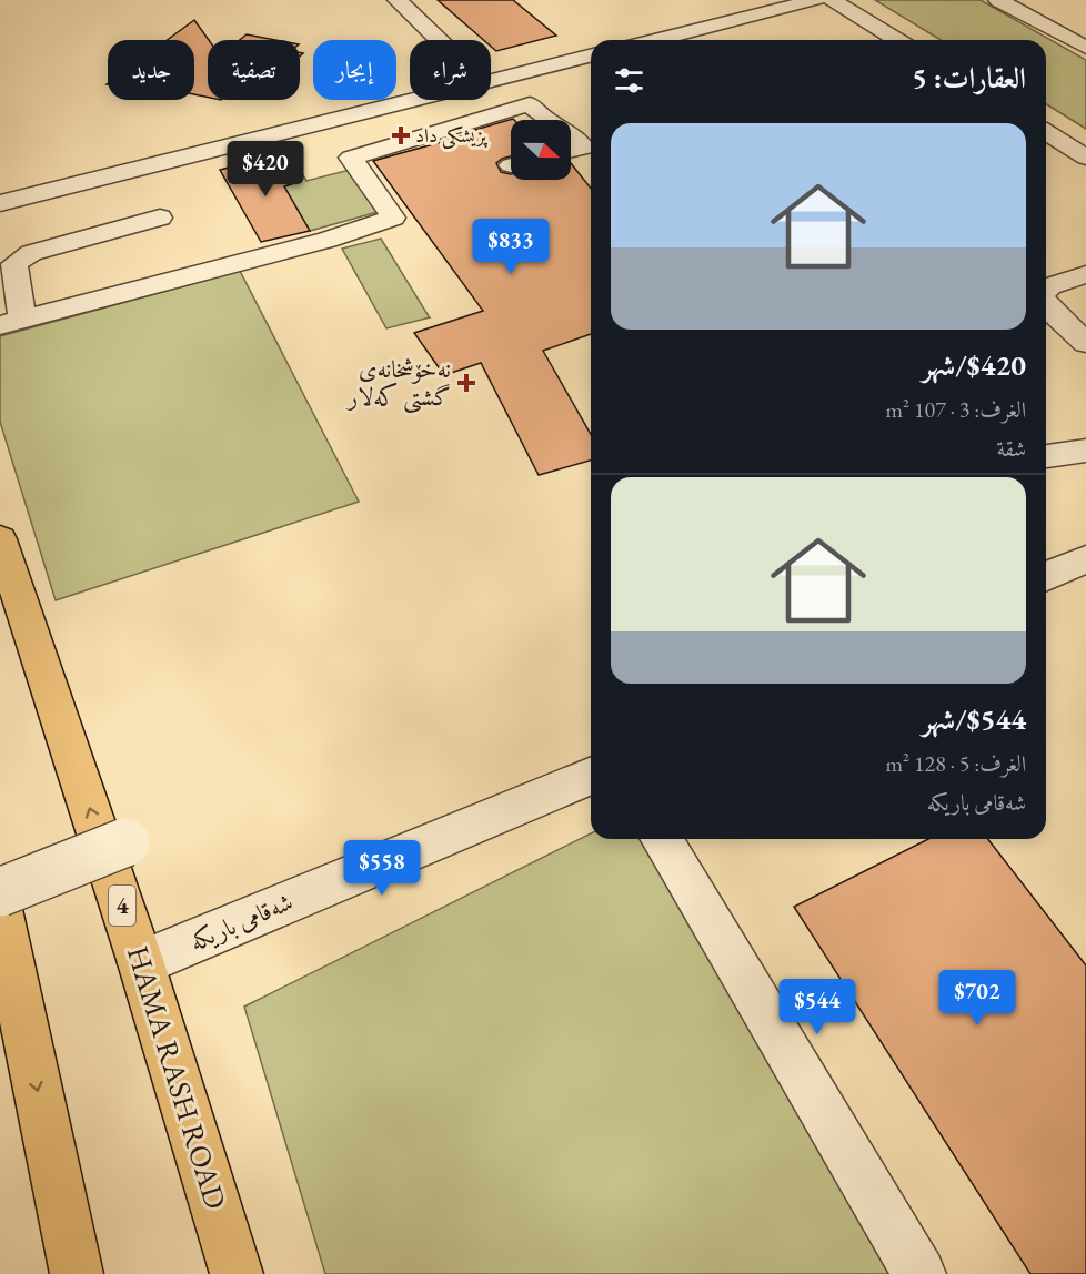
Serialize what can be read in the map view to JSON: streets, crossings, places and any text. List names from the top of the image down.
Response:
{
  "streets": {
    "highway": ["4", "HAMA RASH ROAD"],
    "street": ["شەقامی باریکە"]
  },
  "crossings": [
    ["شەقامی باریکە", "HAMA RASH ROAD"]
  ],
  "one_way": ["HAMA RASH ROAD"],
  "places": {
    "health": ["پزیشکی داد", "نەخۆشخانەی گشتی کەلار"]
  },
  "north": "right",
  "page": {
    "chip": [
      "شراء",
      "إيجار",
      "تصفية",
      "جديد"
    ],
    "heading": "العقارات: 5",
    "list": [
      {
        "name": "$420/شهر",
        "note": "الغرف: 3 · 107 m² · شقة"
      },
      {
        "name": "$544/شهر",
        "note": "الغرف: 5 · 128 m² · شەقامی باریکە"
      }
    ],
    "price": [
      "$420",
      "$833",
      "$558",
      "$702",
      "$544"
    ]
  }
}
